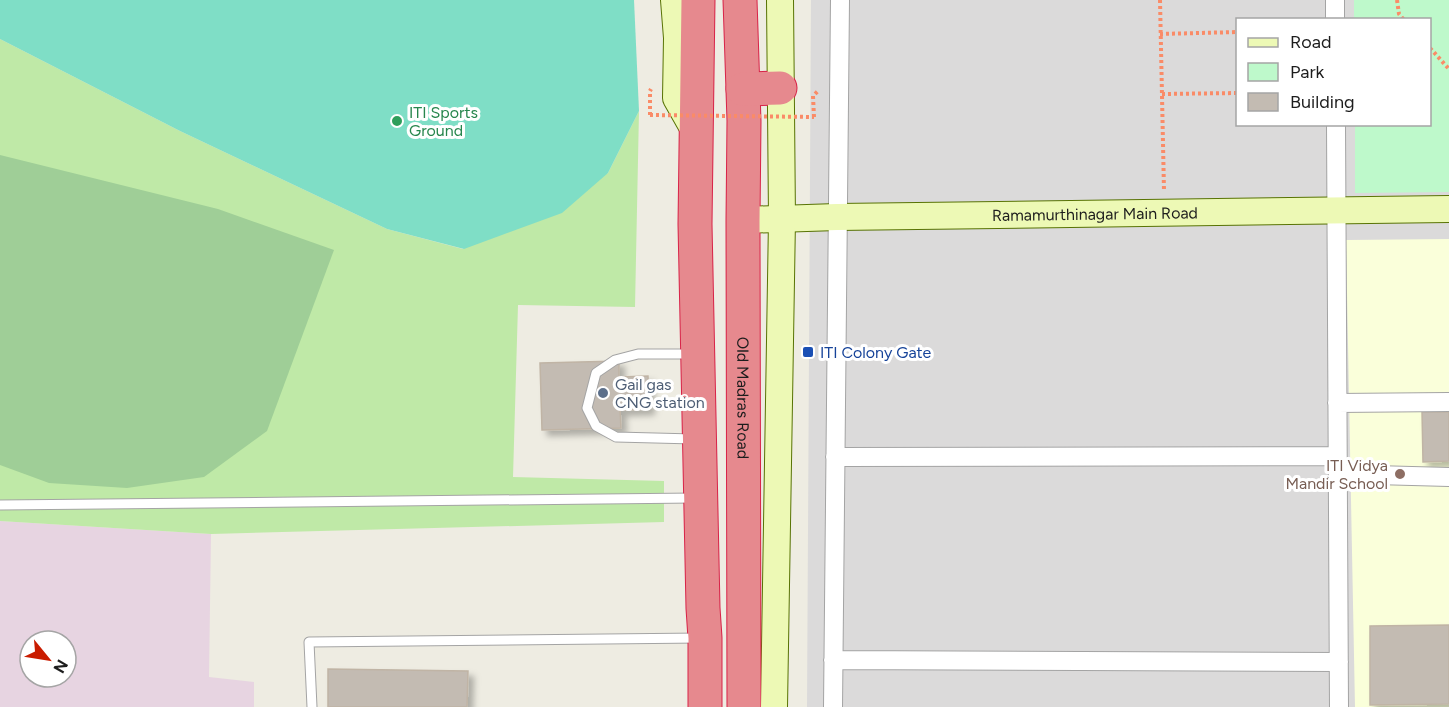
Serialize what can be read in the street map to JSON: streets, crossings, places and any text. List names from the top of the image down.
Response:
{
  "streets": {
    "highway": ["Old Madras Road"],
    "street": ["Ramamurthinagar Main Road"]
  },
  "crossings": [
    ["Ramamurthinagar Main Road", "Old Madras Road"]
  ],
  "places": {
    "other": ["ITI Sports Ground", "Gail gas CNG station", "ITI Vidya Mandir School"],
    "transit": ["ITI Colony Gate"]
  },
  "legend": ["Road", "Park", "Building"],
  "north": "bottom right"
}
